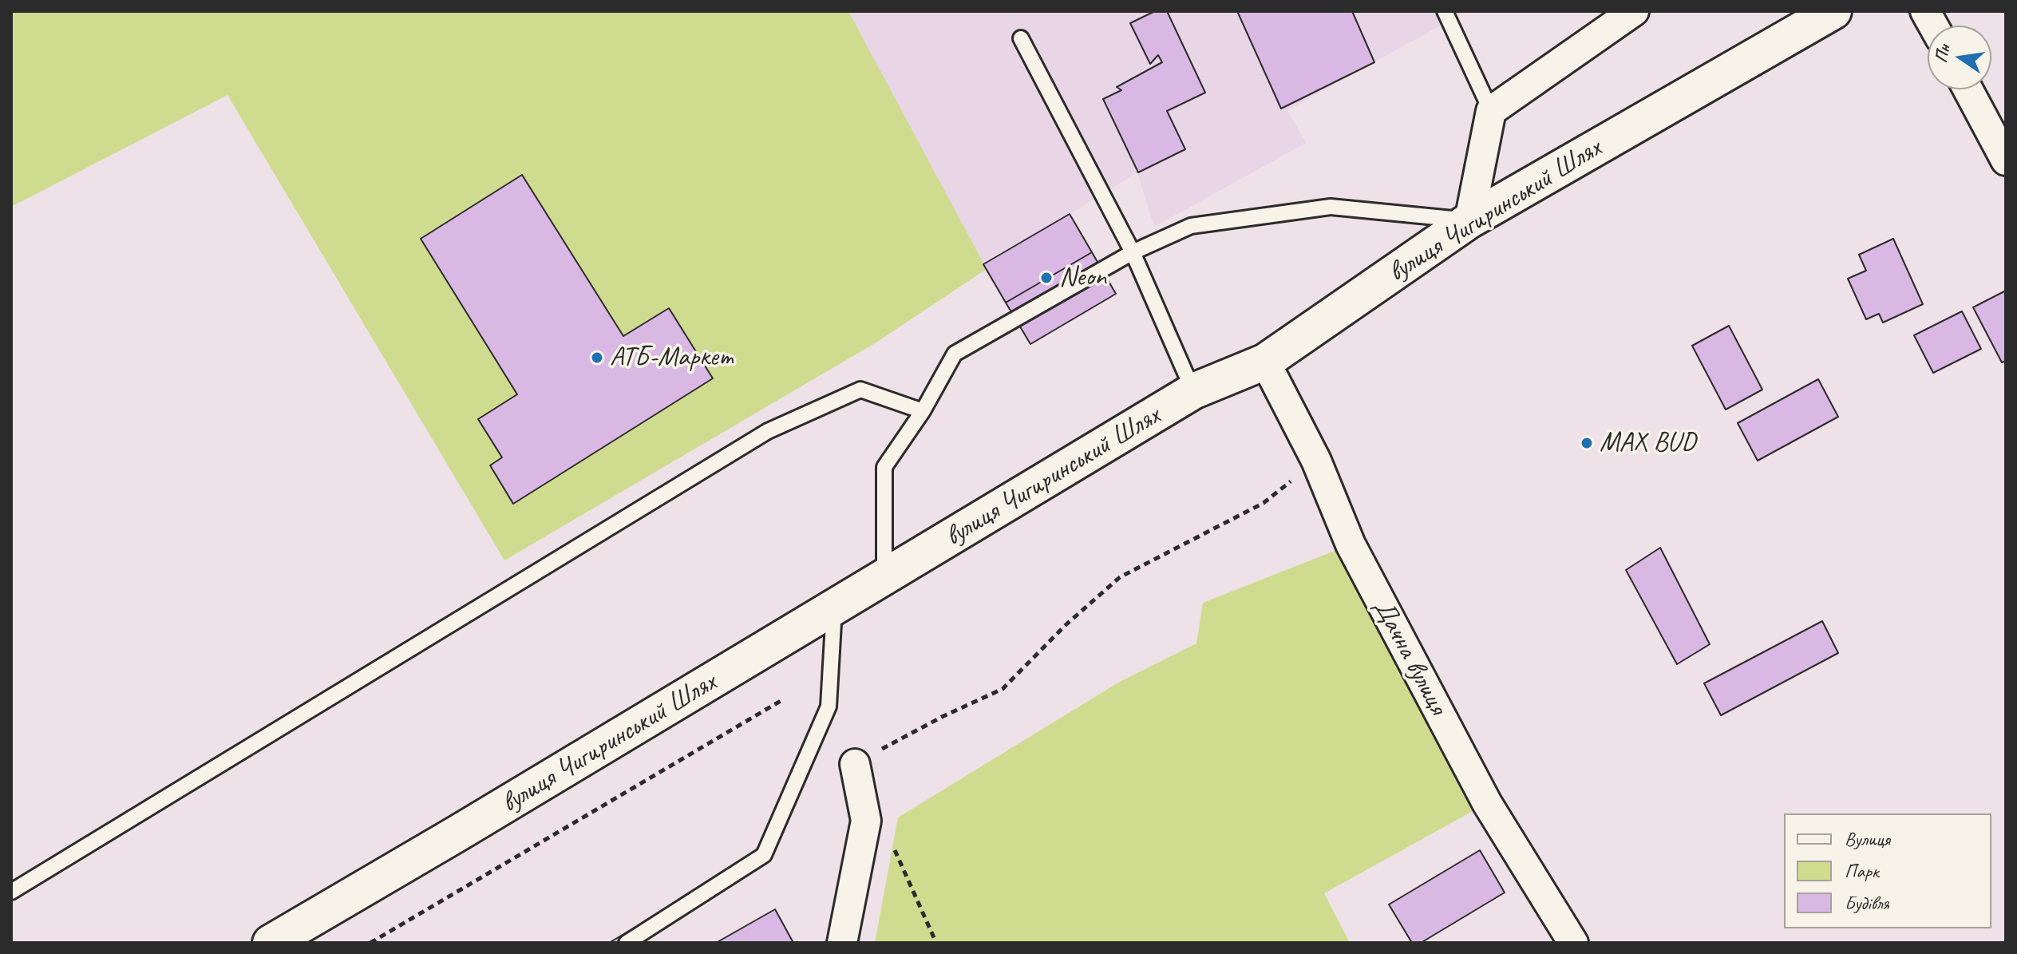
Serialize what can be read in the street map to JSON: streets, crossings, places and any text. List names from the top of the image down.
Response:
{
  "streets": {
    "main road": ["вулиця Чигиринський Шлях"],
    "street": ["Дачна вулиця"]
  },
  "crossings": [
    ["вулиця Чигиринський Шлях", "Дачна вулиця"]
  ],
  "places": ["Neon", "АТБ-Маркет", "MAX BUD"],
  "legend": ["Вулиця", "Парк", "Будівля"],
  "north": "left"
}
